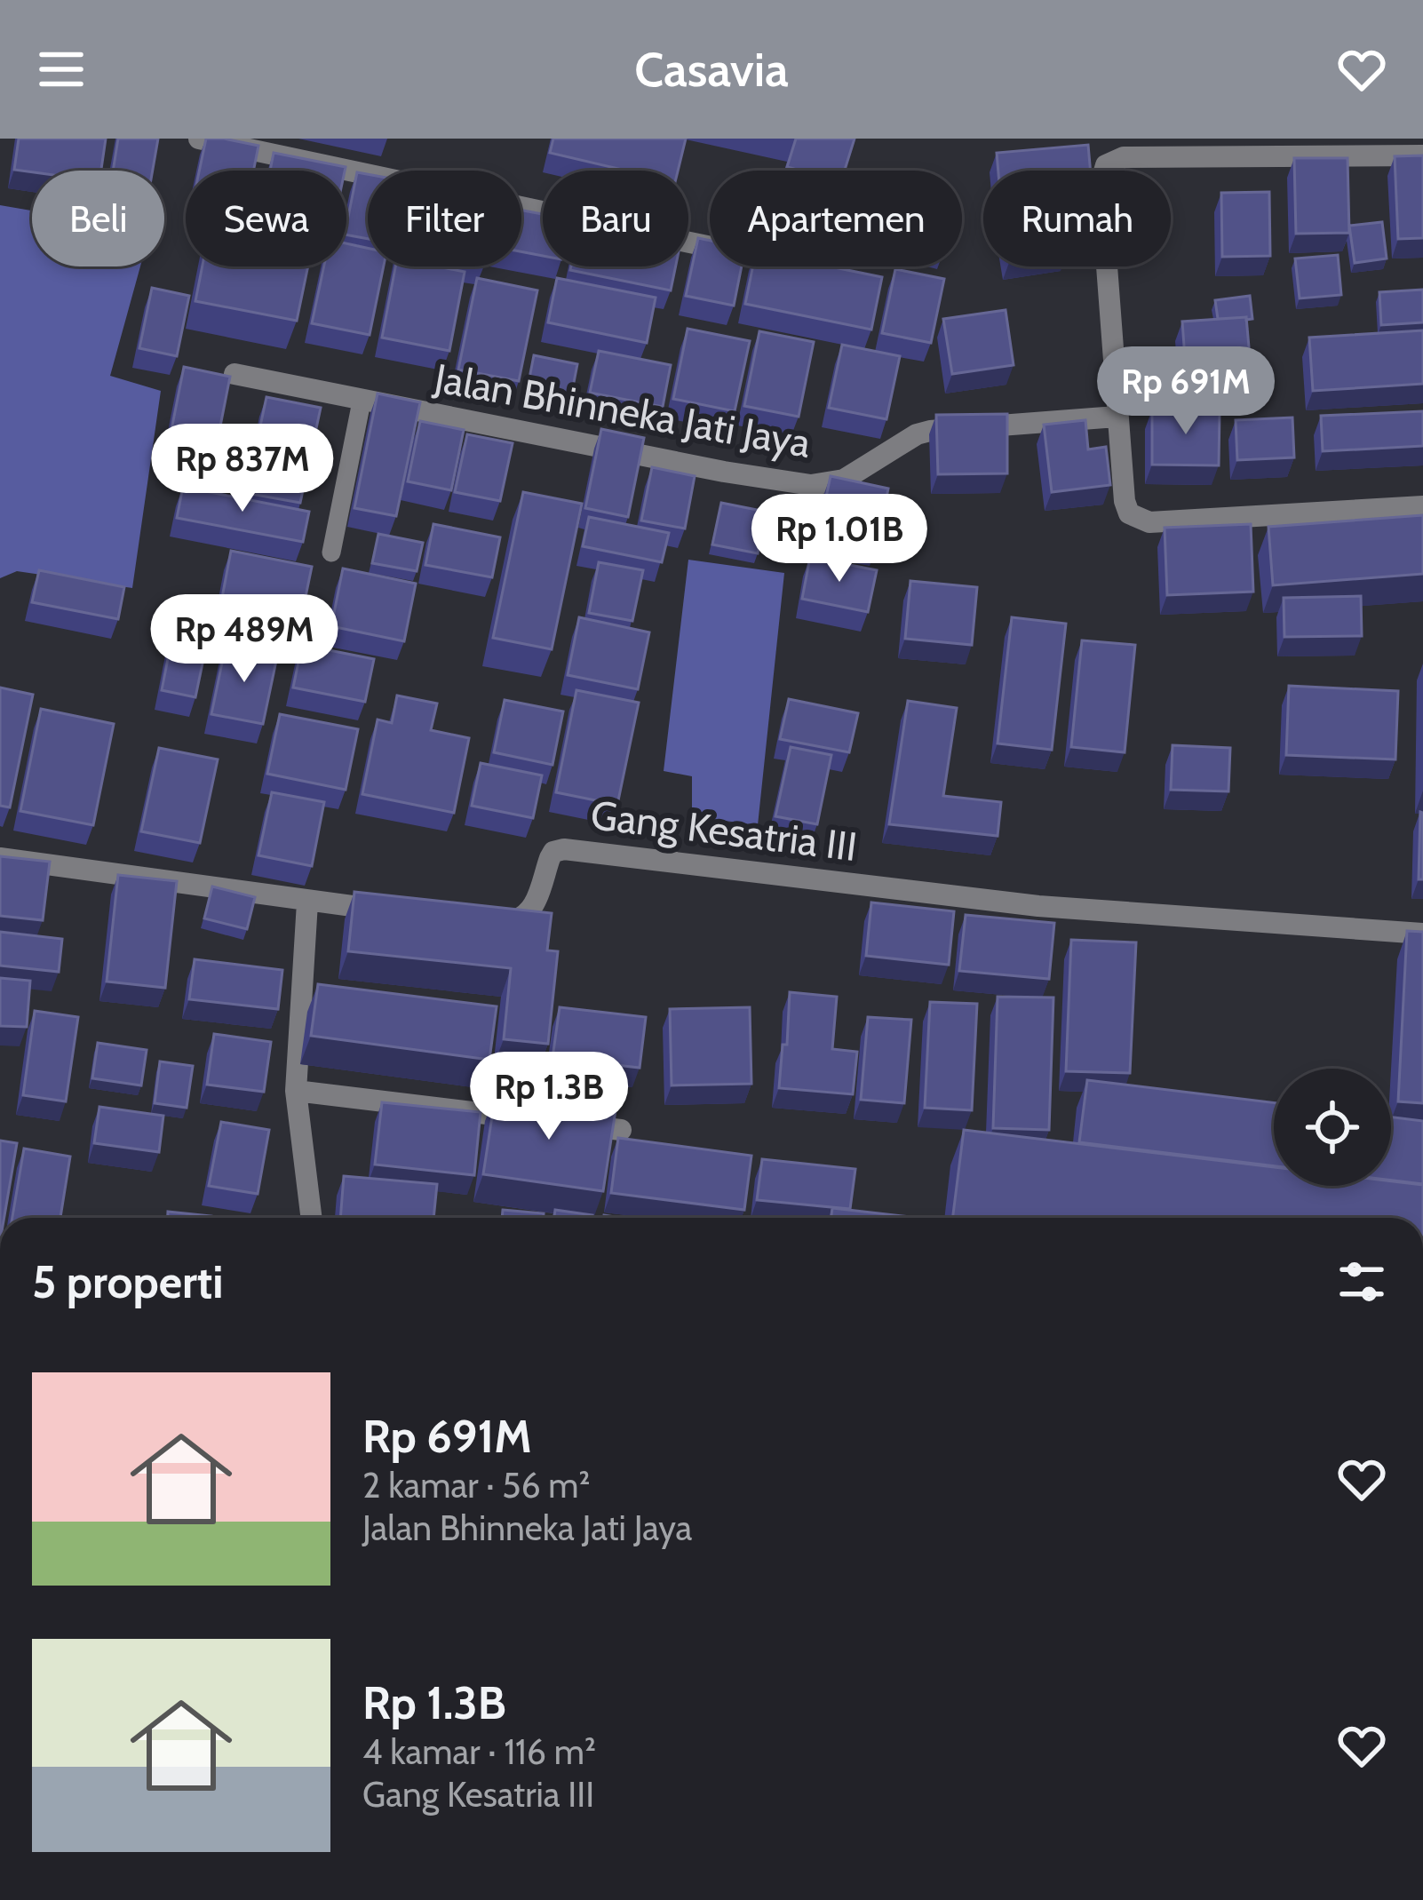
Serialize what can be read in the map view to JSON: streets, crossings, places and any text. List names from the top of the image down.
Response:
{
  "streets": {
    "street": ["Jalan Bhinneka Jati Jaya", "Gang Kesatria III"]
  },
  "page": {
    "header": "Casavia",
    "chip": [
      "Beli",
      "Sewa",
      "Filter",
      "Baru",
      "Apartemen",
      "Rumah"
    ],
    "price": [
      "Rp 691M",
      "Rp 837M",
      "Rp 1.01B",
      "Rp 489M",
      "Rp 1.3B"
    ],
    "heading": "5 properti",
    "list": [
      {
        "name": "Rp 691M",
        "note": "2 kamar · 56 m² · Jalan Bhinneka Jati Jaya"
      },
      {
        "name": "Rp 1.3B",
        "note": "4 kamar · 116 m² · Gang Kesatria III"
      }
    ]
  }
}
